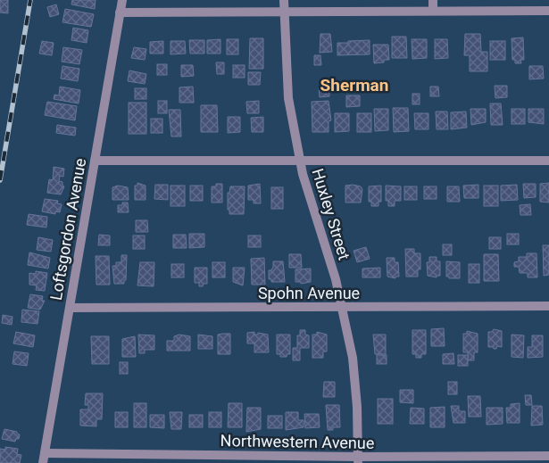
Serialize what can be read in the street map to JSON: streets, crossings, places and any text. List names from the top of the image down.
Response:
{
  "streets": {
    "street": [
      "Huxley Street",
      "Loftsgordon Avenue",
      "Spohn Avenue",
      "Northwestern Avenue"
    ]
  },
  "crossings": [
    ["Huxley Street", "Spohn Avenue"],
    ["Huxley Street", "Northwestern Avenue"],
    ["Loftsgordon Avenue", "Spohn Avenue"],
    ["Loftsgordon Avenue", "Northwestern Avenue"]
  ],
  "districts": ["Sherman"]
}
